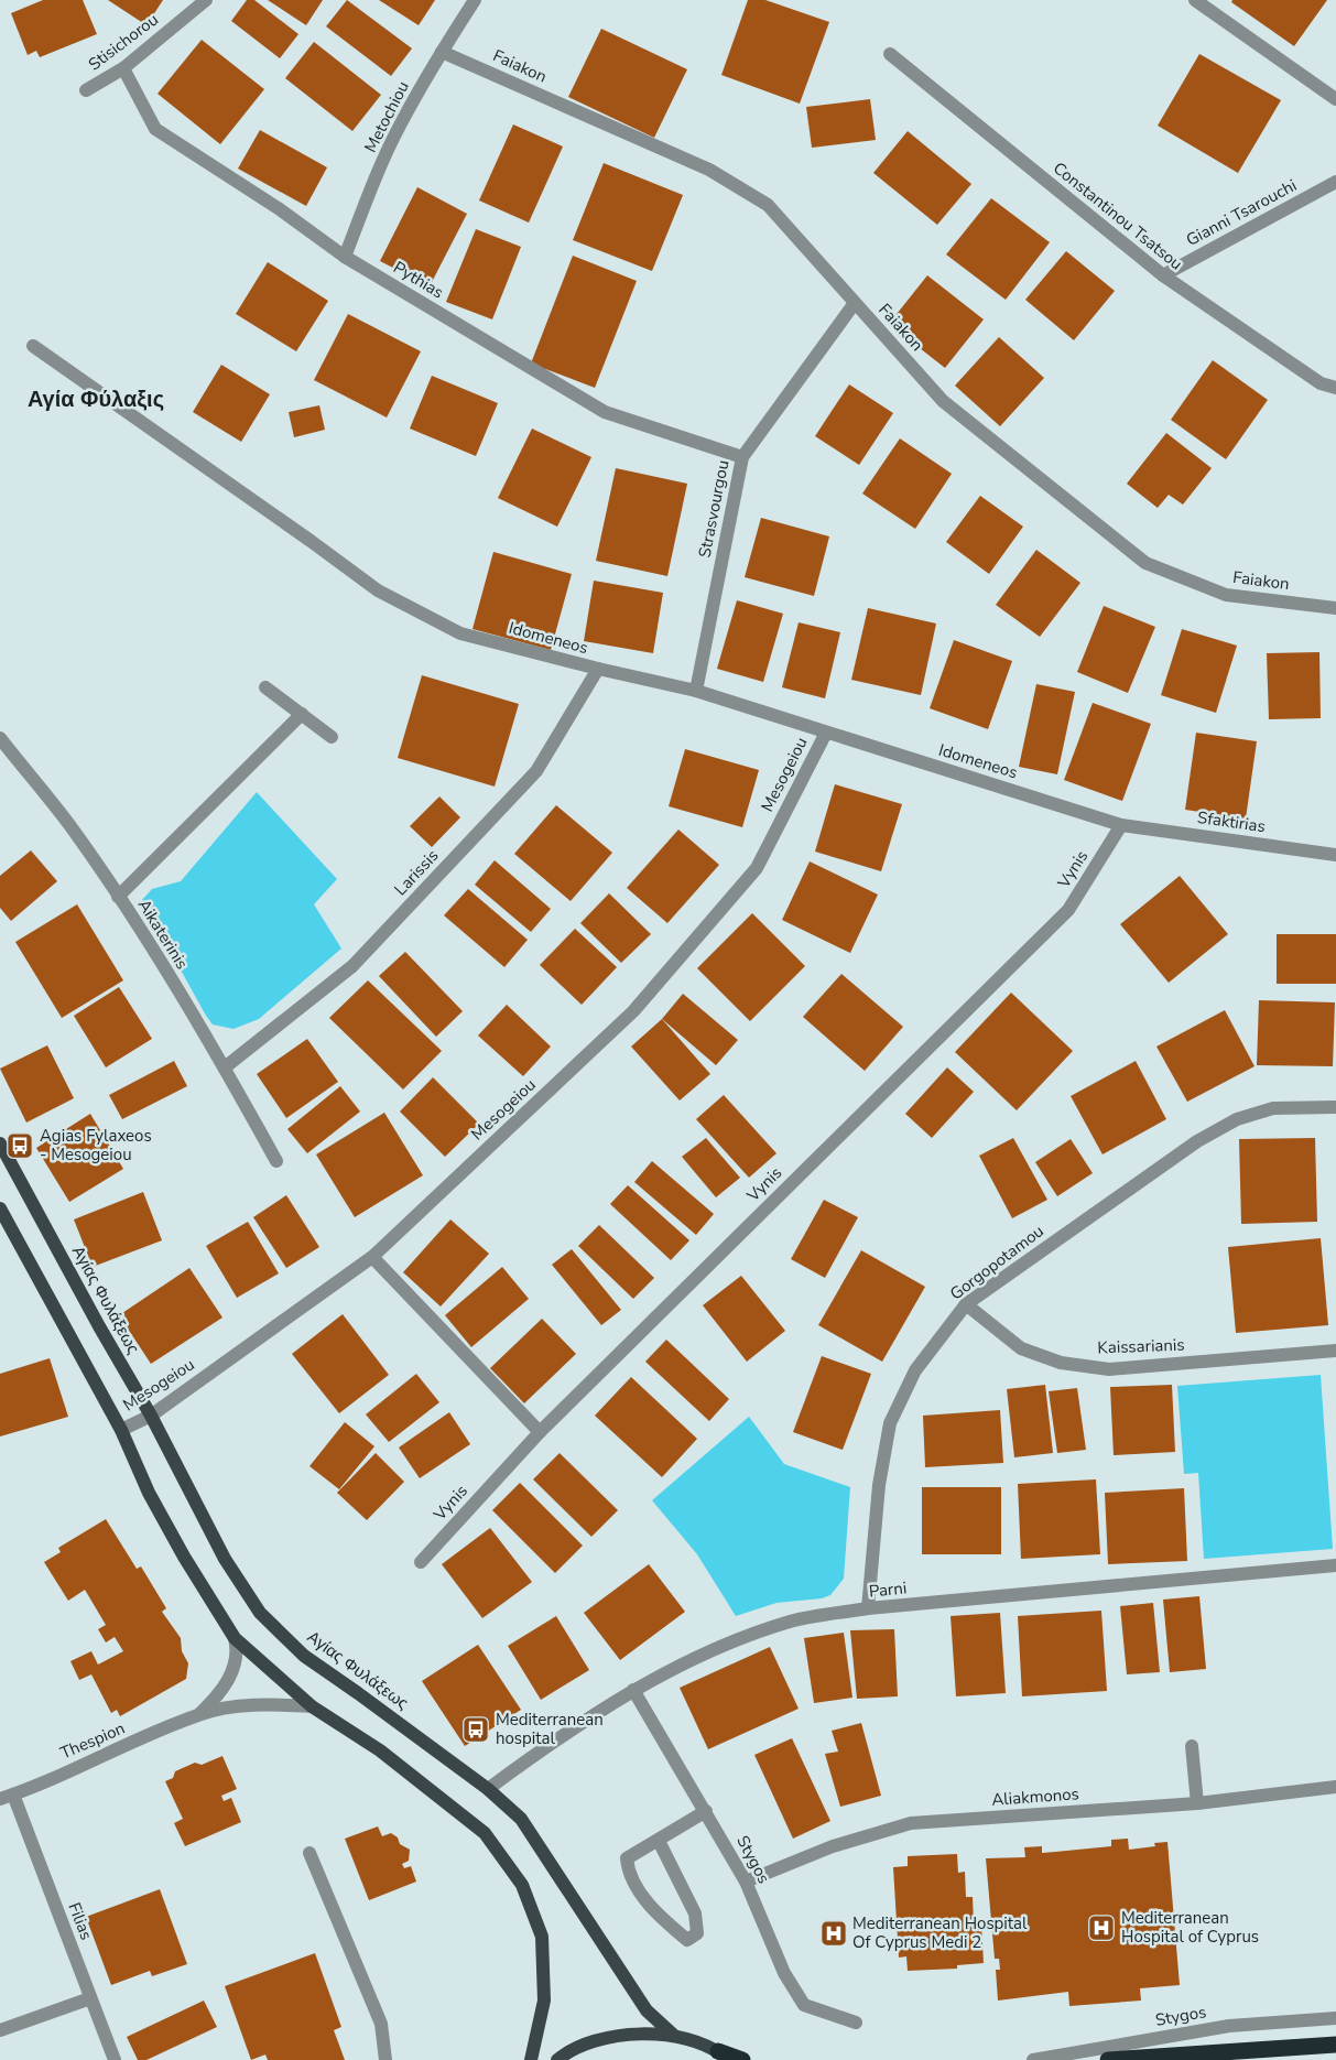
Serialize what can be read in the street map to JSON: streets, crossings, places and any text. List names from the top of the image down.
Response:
{
  "streets": {
    "main road": ["Αγίας Φυλάξεως"],
    "street": [
      "Stisichorou",
      "Faiakon",
      "Metochiou",
      "Gianni Tsarouchi",
      "Constantinou Tsatsou",
      "Pythias",
      "Strasvourgou",
      "Idomeneos",
      "Mesogeiou",
      "Sfaktirias",
      "Vynis",
      "Larissis",
      "Aikaterinis",
      "Gorgopotamou",
      "Kaissarianis",
      "Parni",
      "Thespion",
      "Aliakmonos",
      "Stygos",
      "Filias"
    ]
  },
  "crossings": [
    ["Stisichorou", "Pythias"],
    ["Faiakon", "Metochiou"],
    ["Faiakon", "Strasvourgou"],
    ["Metochiou", "Pythias"],
    ["Gianni Tsarouchi", "Constantinou Tsatsou"],
    ["Pythias", "Strasvourgou"],
    ["Strasvourgou", "Idomeneos"],
    ["Idomeneos", "Mesogeiou"],
    ["Idomeneos", "Sfaktirias"],
    ["Idomeneos", "Vynis"],
    ["Idomeneos", "Larissis"],
    ["Mesogeiou", "Αγίας Φυλάξεως"],
    ["Sfaktirias", "Vynis"],
    ["Larissis", "Aikaterinis"],
    ["Gorgopotamou", "Kaissarianis"],
    ["Gorgopotamou", "Parni"],
    ["Αγίας Φυλάξεως", "Parni"],
    ["Parni", "Stygos"],
    ["Thespion", "Filias"],
    ["Aliakmonos", "Stygos"]
  ],
  "districts": ["Αγία Φύλαξις"],
  "places": {
    "bus stop": ["Agias Fylaxeos - Mesogeiou", "Mediterranean hospital"],
    "hospital": ["Mediterranean Hospital of Cyprus", "Mediterranean Hospital Of Cyprus Medi 2"]
  }
}
